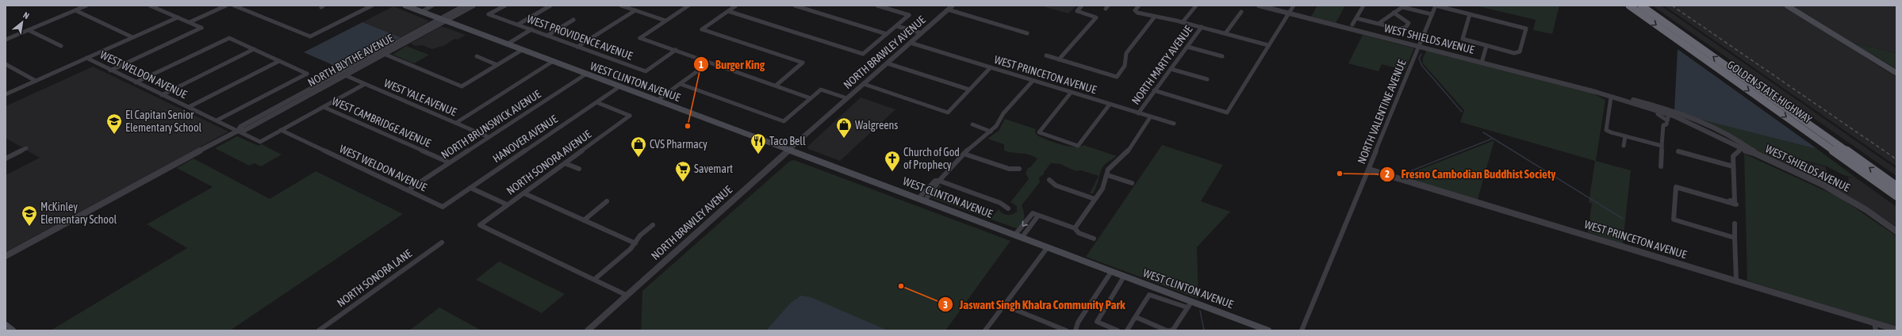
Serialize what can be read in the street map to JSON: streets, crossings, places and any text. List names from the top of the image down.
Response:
{
  "streets": {
    "highway": ["GOLDEN STATE HIGHWAY"],
    "main road": ["WEST CLINTON AVENUE"],
    "street": [
      "WEST PROVIDENCE AVENUE",
      "WEST SHIELDS AVENUE",
      "NORTH BRAWLEY AVENUE",
      "NORTH BLYTHE AVENUE",
      "NORTH MARTY AVENUE",
      "WEST WELDON AVENUE",
      "WEST PRINCETON AVENUE",
      "WEST YALE AVENUE",
      "NORTH VALENTINE AVENUE",
      "WEST CAMBRIDGE AVENUE",
      "NORTH BRUNSWICK AVENUE",
      "HANOVER AVENUE",
      "NORTH SONORA AVENUE",
      "NORTH SONORA LANE"
    ]
  },
  "crossings": [
    ["WEST SHIELDS AVENUE", "NORTH VALENTINE AVENUE"],
    ["NORTH BRAWLEY AVENUE", "WEST PRINCETON AVENUE"],
    ["NORTH BRAWLEY AVENUE", "WEST CLINTON AVENUE"],
    ["NORTH BLYTHE AVENUE", "WEST WELDON AVENUE"],
    ["NORTH BLYTHE AVENUE", "WEST CLINTON AVENUE"],
    ["NORTH BLYTHE AVENUE", "WEST YALE AVENUE"],
    ["NORTH MARTY AVENUE", "WEST PRINCETON AVENUE"],
    ["WEST WELDON AVENUE", "NORTH BRUNSWICK AVENUE"],
    ["WEST WELDON AVENUE", "HANOVER AVENUE"],
    ["WEST PRINCETON AVENUE", "NORTH VALENTINE AVENUE"],
    ["WEST CLINTON AVENUE", "NORTH BRUNSWICK AVENUE"],
    ["WEST CLINTON AVENUE", "HANOVER AVENUE"],
    ["WEST YALE AVENUE", "NORTH BRUNSWICK AVENUE"],
    ["WEST CAMBRIDGE AVENUE", "NORTH BRUNSWICK AVENUE"],
    ["HANOVER AVENUE", "NORTH SONORA AVENUE"]
  ],
  "places": {
    "other": ["Burger King", "Fresno Cambodian Buddhist Society", "Jaswant Singh Khalra Community Park"],
    "school or university": ["El Capitan Senior Elementary School", "McKinley Elementary School"],
    "shop": ["Walgreens", "CVS Pharmacy"],
    "restaurant": ["Taco Bell"],
    "church": ["Church of God of Prophecy"],
    "supermarket": ["Savemart"]
  },
  "north": "top right"
}
